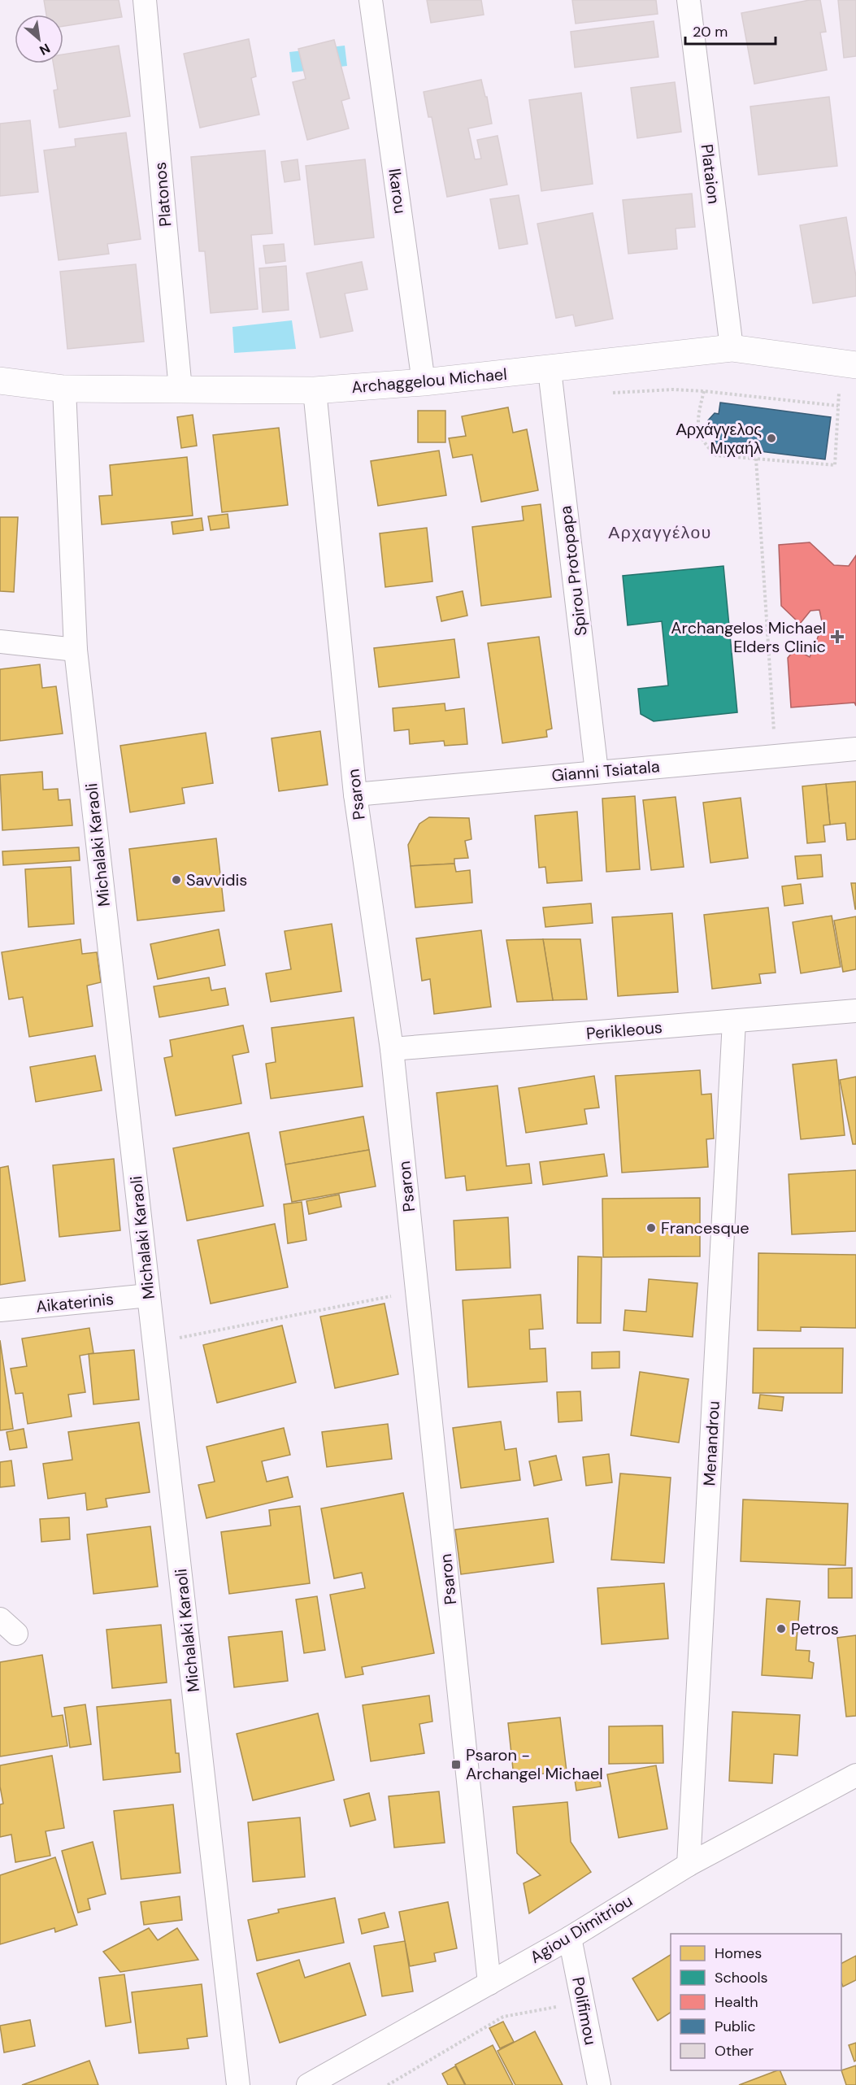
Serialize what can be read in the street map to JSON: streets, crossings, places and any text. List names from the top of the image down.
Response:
{
  "streets": {
    "street": [
      "Plataion",
      "Ikarou",
      "Platonos",
      "Archaggelou Michael",
      "Spirou Protopapa",
      "Gianni Tsiatala",
      "Psaron",
      "Michalaki Karaoli",
      "Perikleous",
      "Aikaterinis",
      "Menandrou",
      "Agiou Dimitriou",
      "Polifimou"
    ]
  },
  "crossings": [
    ["Plataion", "Archaggelou Michael"],
    ["Ikarou", "Archaggelou Michael"],
    ["Platonos", "Archaggelou Michael"],
    ["Archaggelou Michael", "Spirou Protopapa"],
    ["Archaggelou Michael", "Psaron"],
    ["Archaggelou Michael", "Michalaki Karaoli"],
    ["Spirou Protopapa", "Gianni Tsiatala"],
    ["Gianni Tsiatala", "Psaron"],
    ["Psaron", "Perikleous"],
    ["Psaron", "Agiou Dimitriou"],
    ["Michalaki Karaoli", "Aikaterinis"],
    ["Perikleous", "Menandrou"],
    ["Menandrou", "Agiou Dimitriou"],
    ["Agiou Dimitriou", "Polifimou"]
  ],
  "districts": ["Αρχαγγέλου"],
  "places": {
    "other": [
      "Αρχάγγελος Μιχαήλ",
      "Savvidis",
      "Francesque",
      "Petros"
    ],
    "health": ["Archangelos Michael Elders Clinic"],
    "transit": ["Psaron - Archangel Michael"]
  },
  "legend": [
    "Homes",
    "Schools",
    "Health",
    "Public",
    "Other"
  ],
  "scale_bar": "20 m",
  "north": "bottom right"
}
